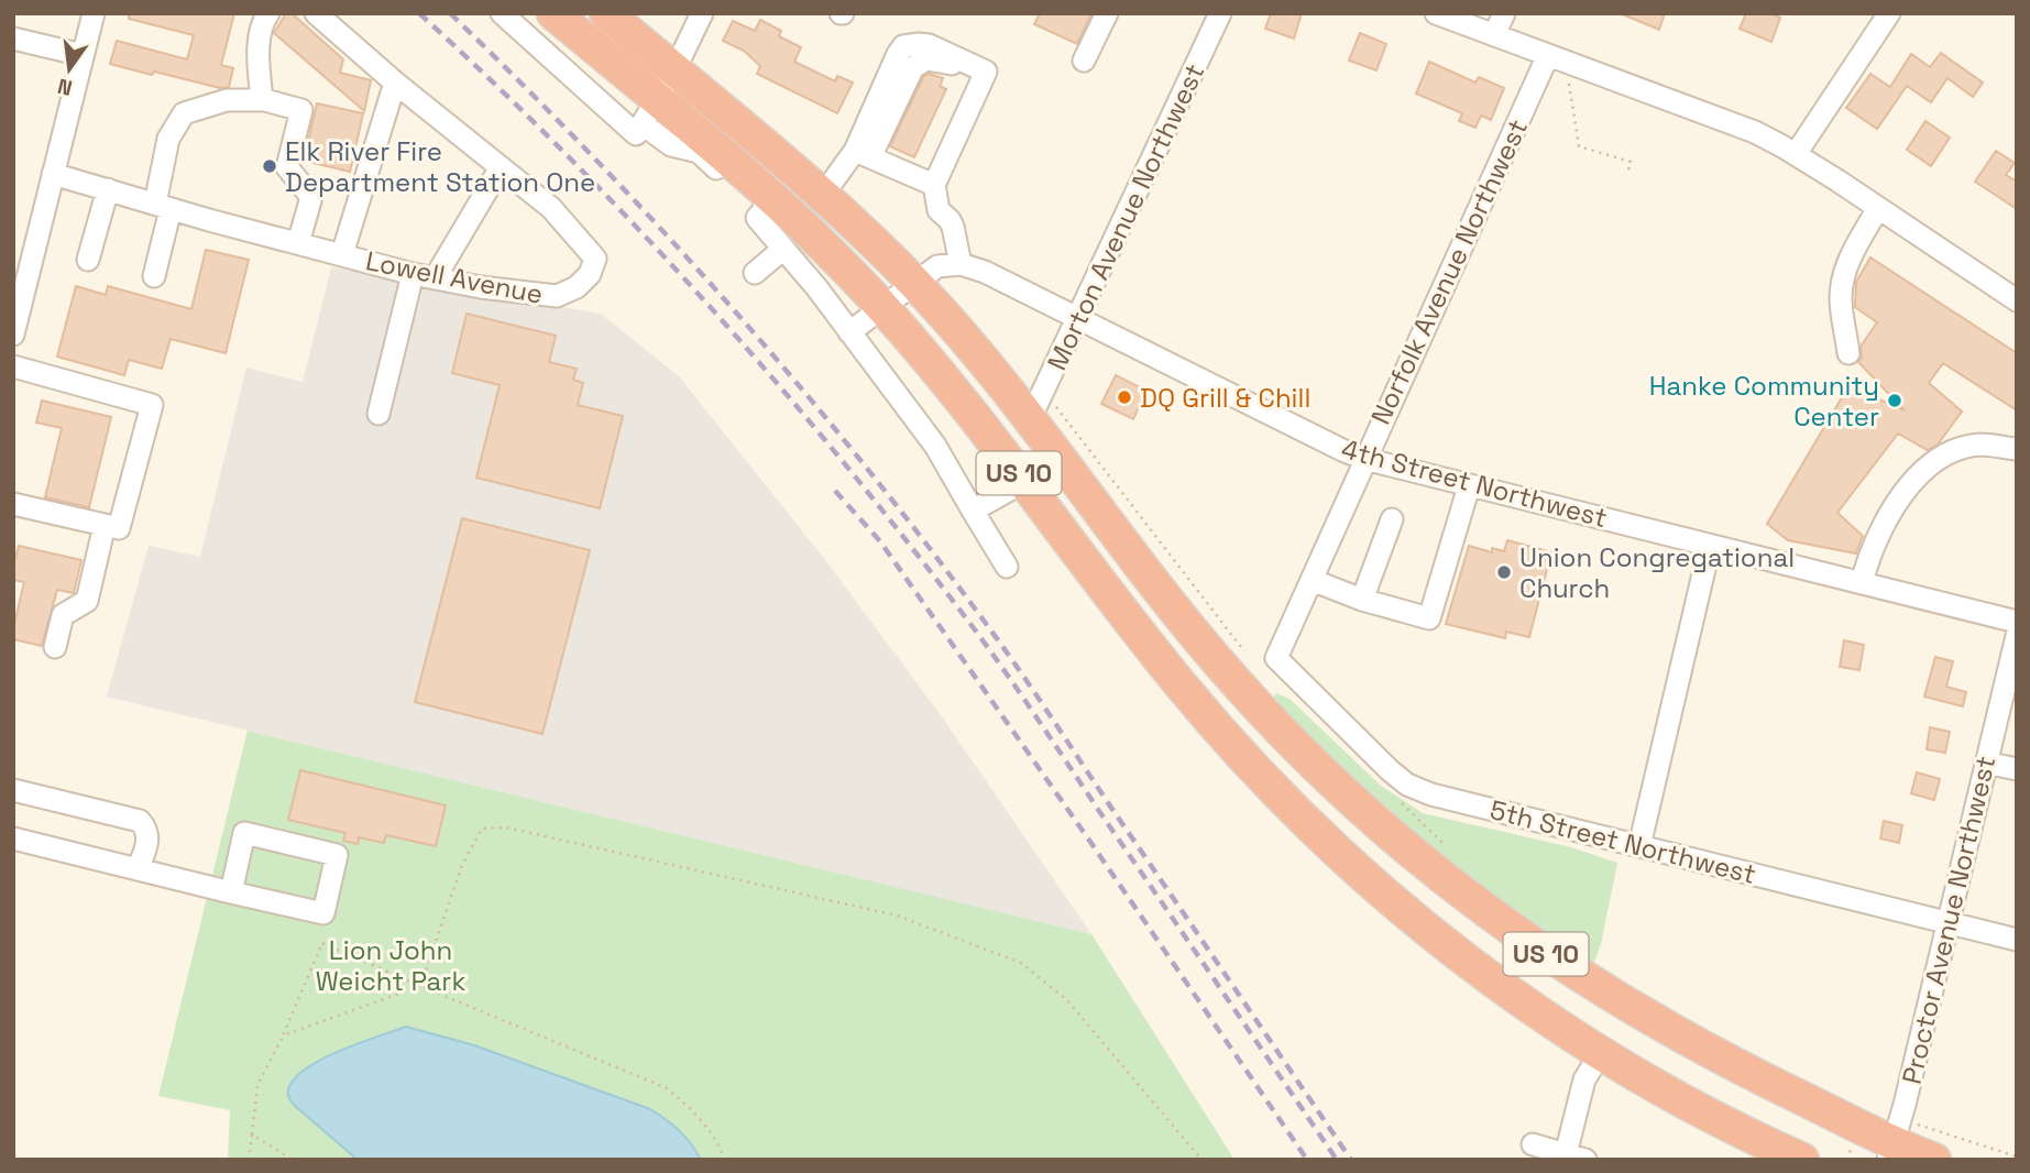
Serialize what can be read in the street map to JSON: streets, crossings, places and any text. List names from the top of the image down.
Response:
{
  "streets": {
    "highway": ["US 10"],
    "street": [
      "Morton Avenue Northwest",
      "Norfolk Avenue Northwest",
      "Lowell Avenue",
      "4th Street Northwest",
      "5th Street Northwest",
      "Proctor Avenue Northwest"
    ]
  },
  "crossings": [
    ["Morton Avenue Northwest", "US 10"],
    ["Morton Avenue Northwest", "4th Street Northwest"],
    ["Norfolk Avenue Northwest", "4th Street Northwest"],
    ["Norfolk Avenue Northwest", "5th Street Northwest"],
    ["US 10", "Proctor Avenue Northwest"],
    ["5th Street Northwest", "Proctor Avenue Northwest"]
  ],
  "parks": ["Lion John Weicht Park"],
  "places": [
    "Elk River Fire Department Station One",
    "DQ Grill & Chill",
    "Hanke Community Center",
    "Union Congregational Church"
  ],
  "north": "bottom"
}
